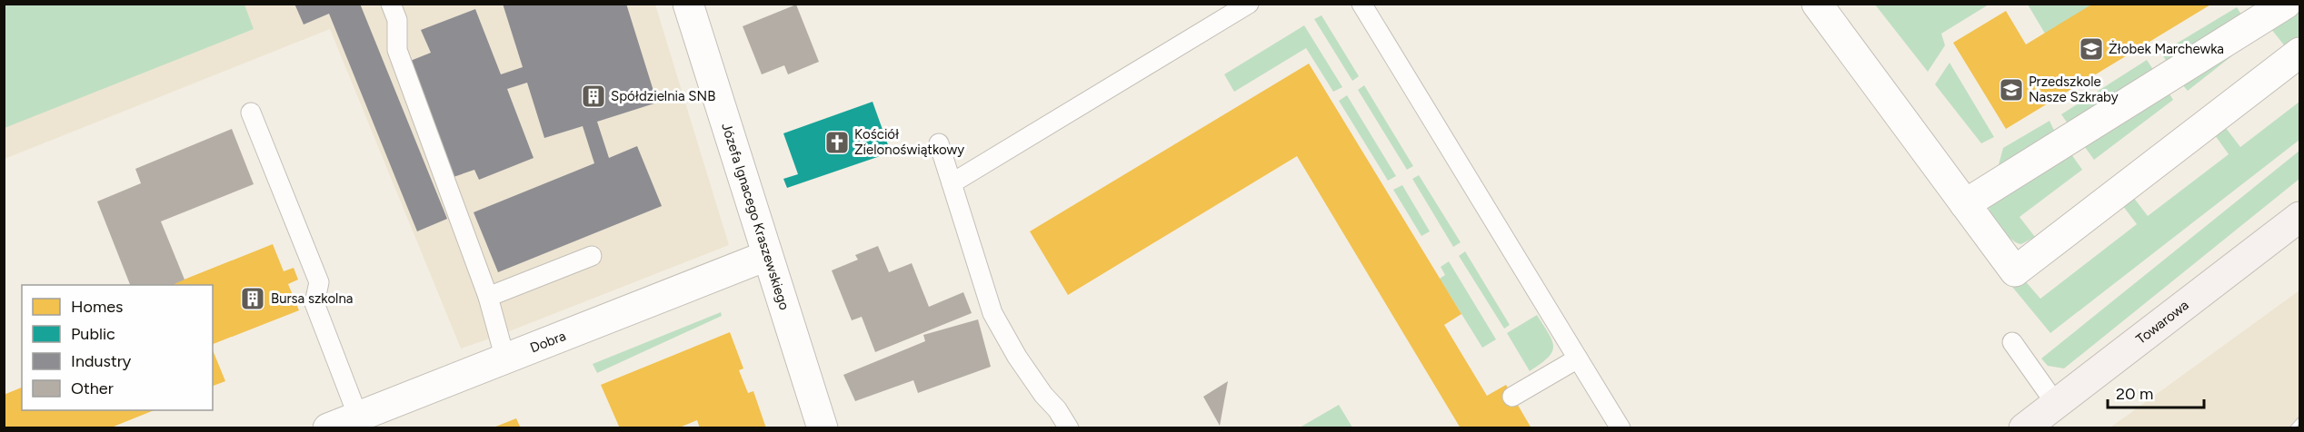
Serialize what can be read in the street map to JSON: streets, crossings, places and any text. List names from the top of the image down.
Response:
{
  "streets": {
    "main road": ["Towarowa"],
    "street": ["Józefa Ignacego Kraszewskiego", "Dobra"]
  },
  "crossings": [
    ["Józefa Ignacego Kraszewskiego", "Dobra"]
  ],
  "places": {
    "school or university": ["Żłobek Marchewka", "Przedszkole Nasze Szkraby"],
    "building": ["Spółdzielnia SNB", "Bursa szkolna"],
    "church": ["Kościół Zielonoświątkowy"]
  },
  "legend": [
    "Homes",
    "Public",
    "Industry",
    "Other"
  ],
  "scale_bar": "20 m"
}
